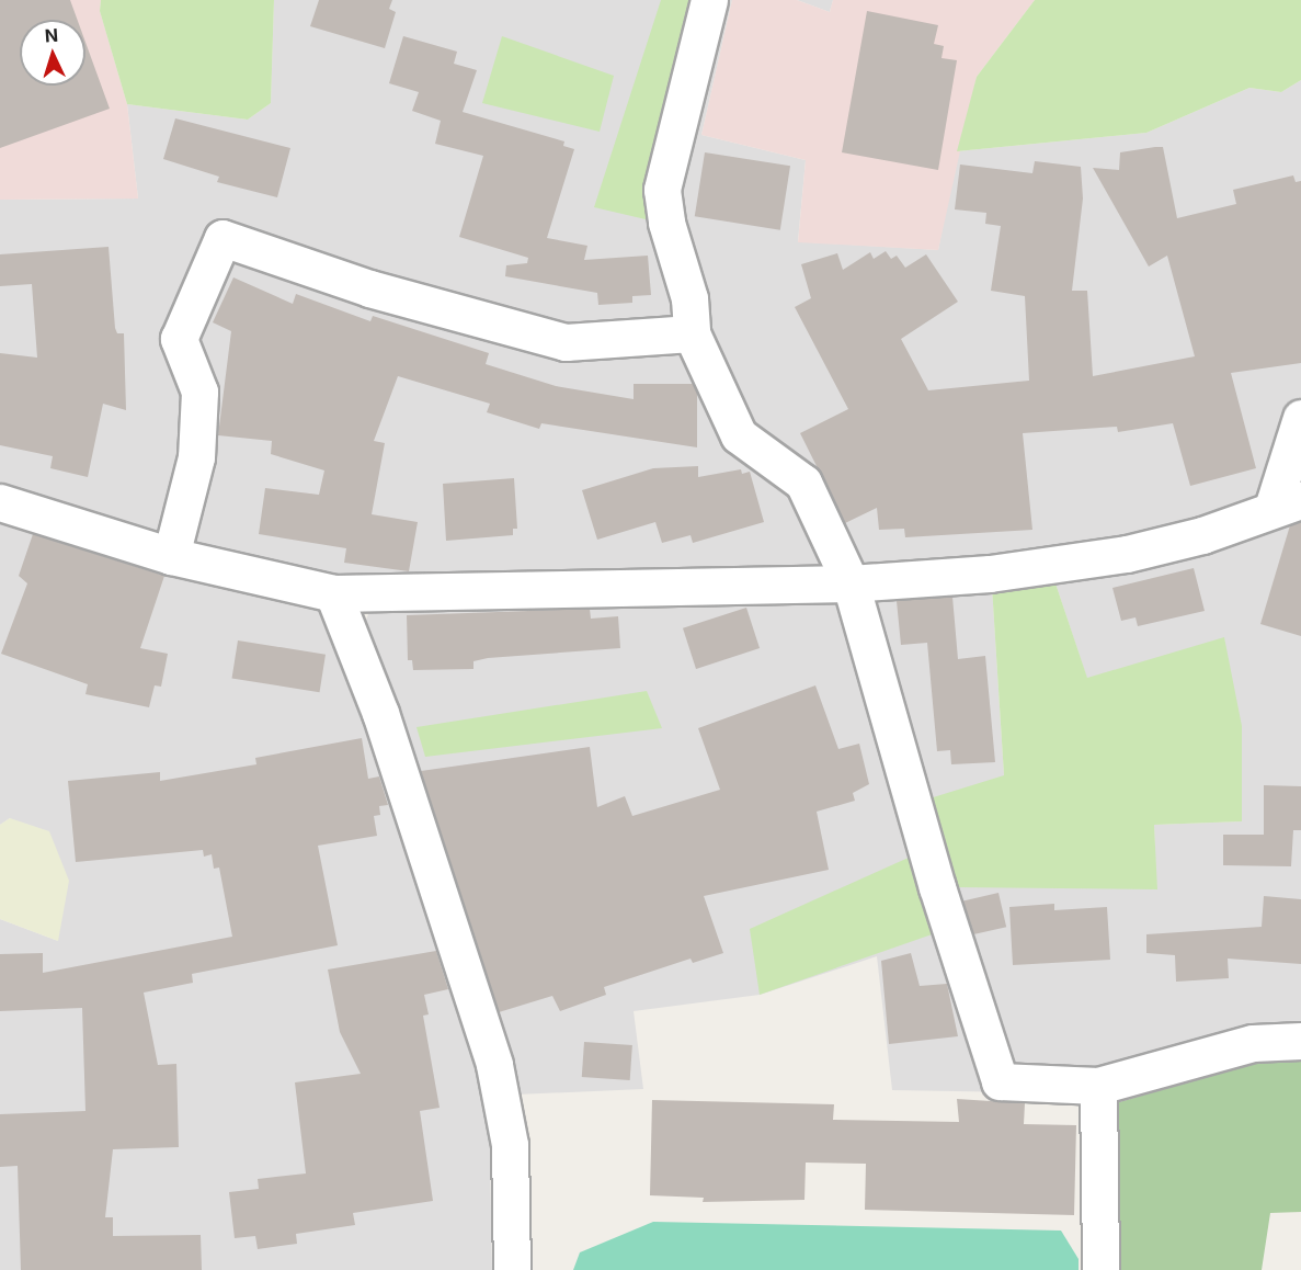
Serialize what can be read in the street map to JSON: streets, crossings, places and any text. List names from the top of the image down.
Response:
{
  "north": "top"
}
